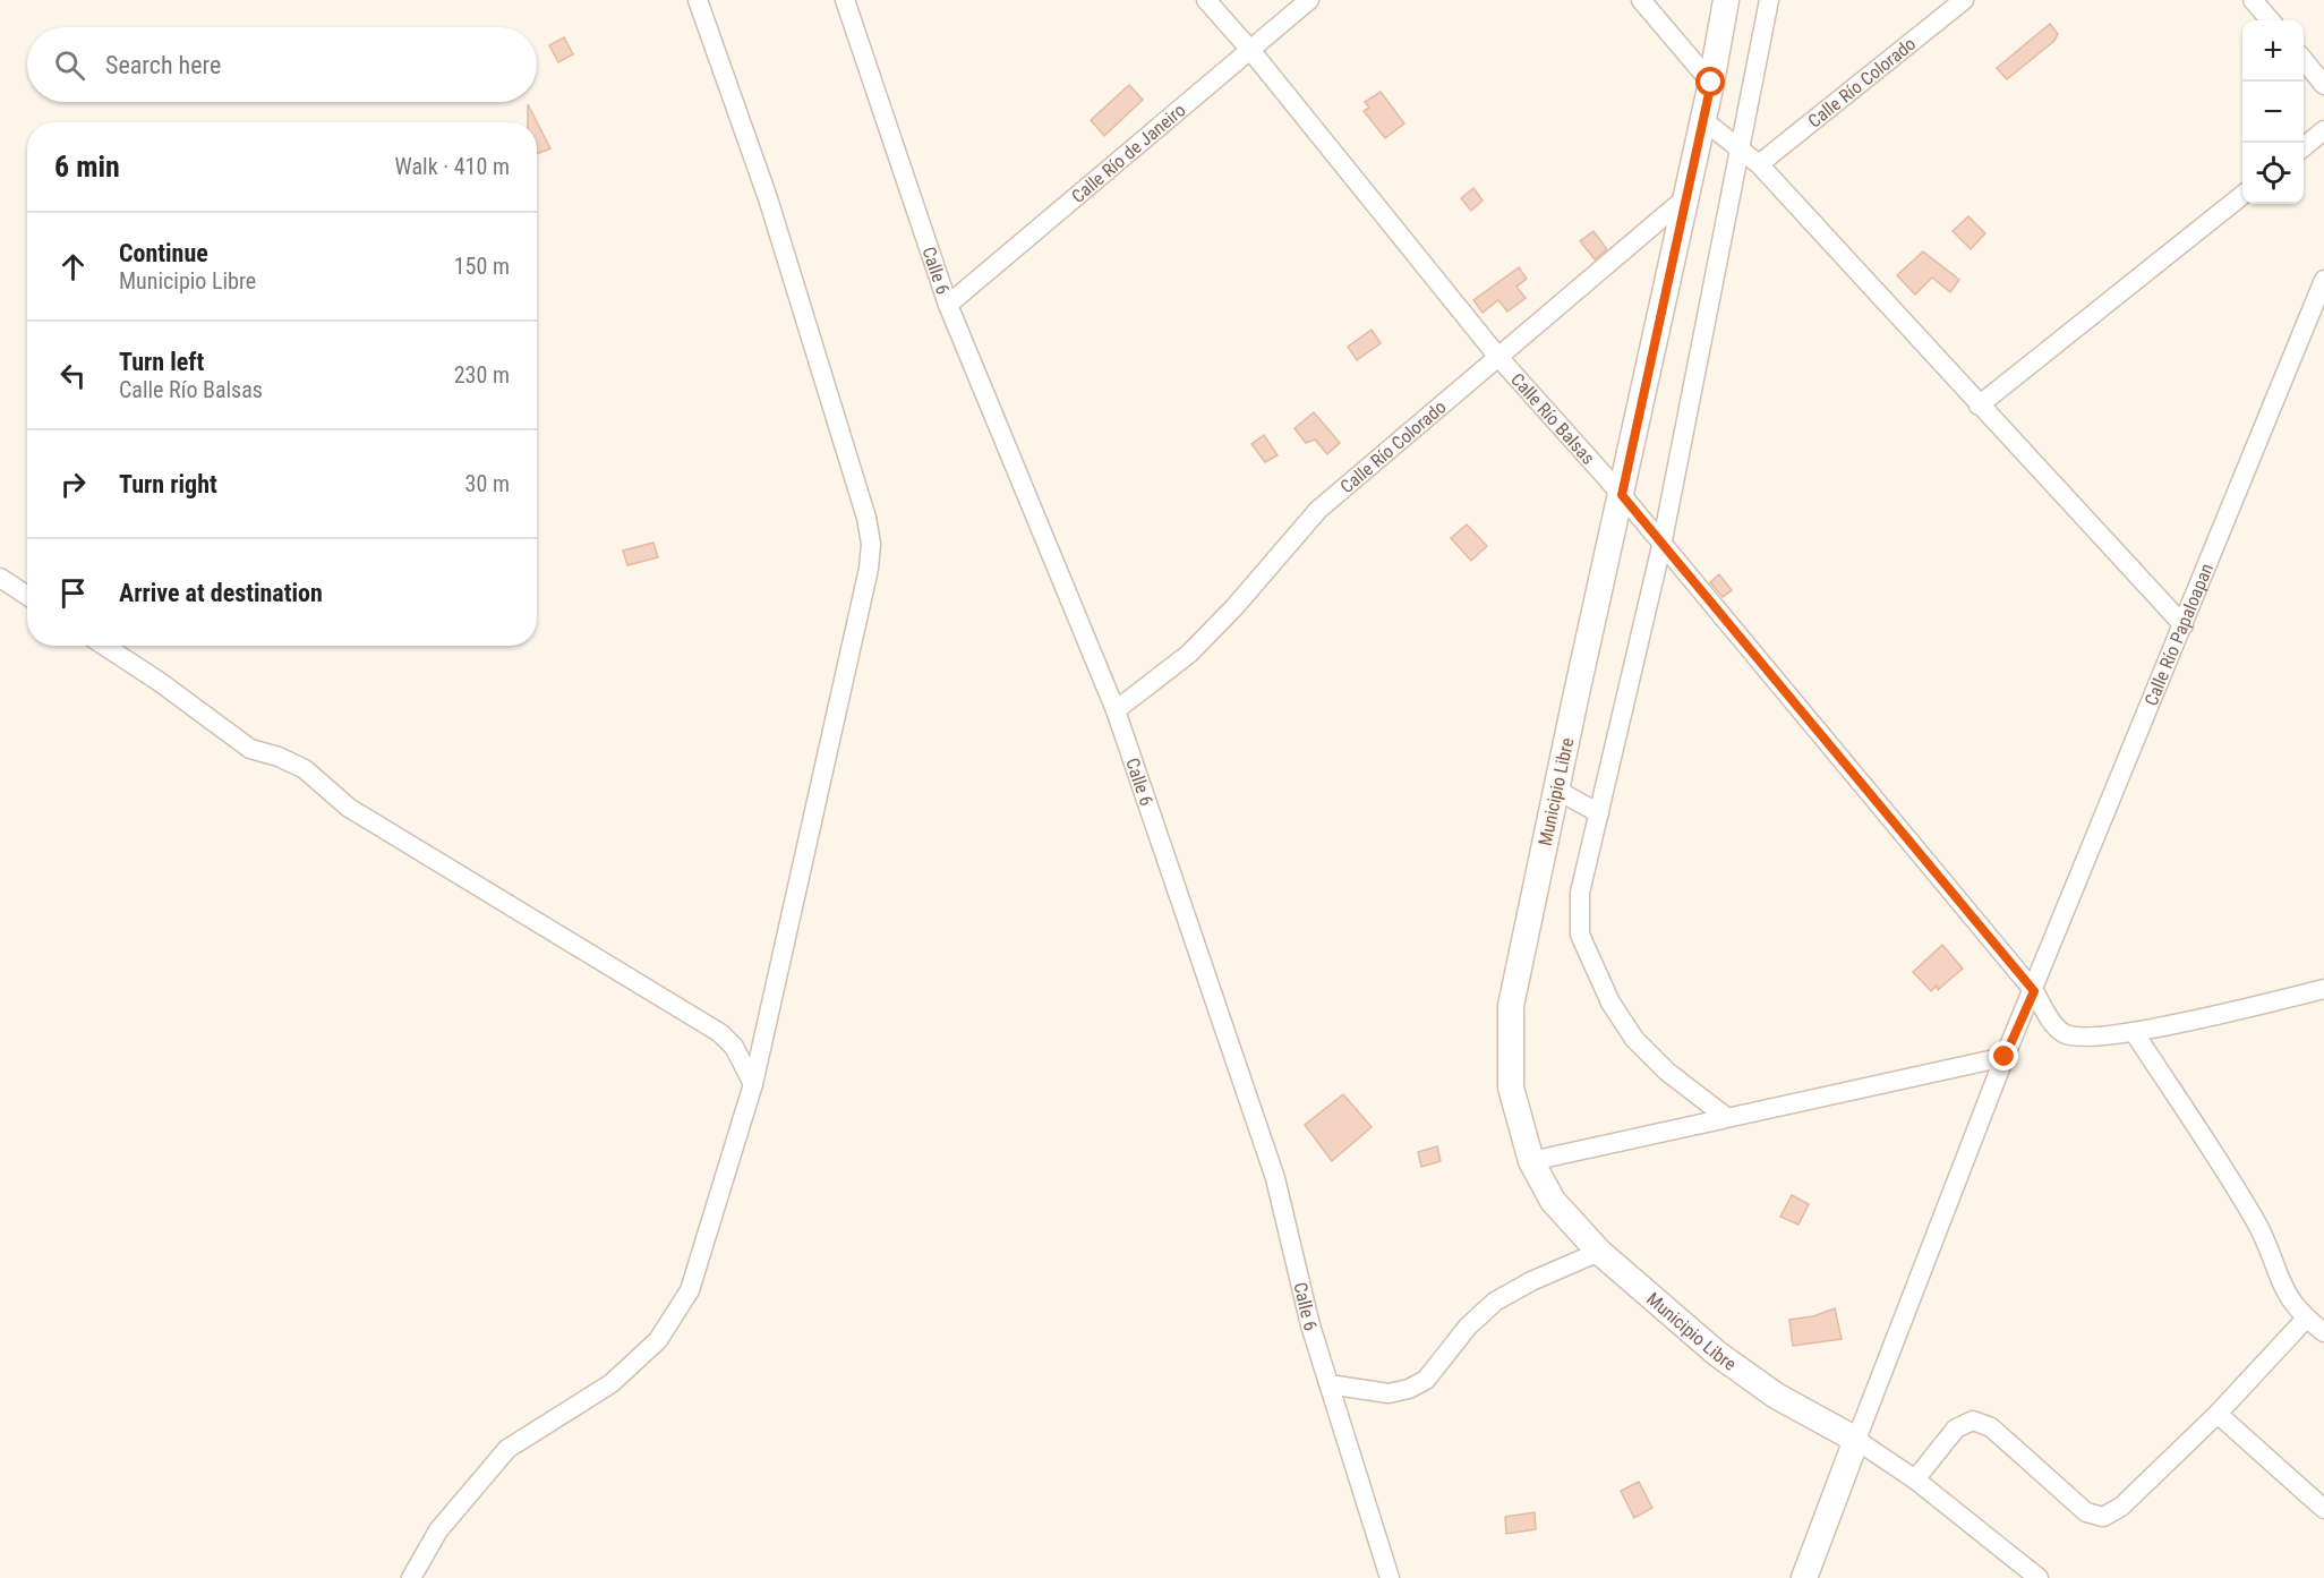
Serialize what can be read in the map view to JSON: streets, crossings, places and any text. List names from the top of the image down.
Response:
{
  "streets": {
    "street": [
      "Calle Río Colorado",
      "Calle Río de Janeiro",
      "Calle 6",
      "Calle Río Balsas",
      "Calle Río Papaloapan",
      "Municipio Libre"
    ]
  },
  "crossings": [
    ["Calle Río Colorado", "Calle 6"],
    ["Calle Río Colorado", "Calle Río Balsas"],
    ["Calle Río Colorado", "Municipio Libre"],
    ["Calle Río de Janeiro", "Calle 6"],
    ["Calle Río de Janeiro", "Calle Río Balsas"],
    ["Calle Río Balsas", "Calle Río Papaloapan"],
    ["Calle Río Balsas", "Municipio Libre"],
    ["Calle Río Papaloapan", "Municipio Libre"]
  ],
  "page": {
    "map_buttons": ["+", "−"],
    "search": "Search here",
    "heading": ["6 min", "Walk · 410 m"],
    "list": [
      ["Continue", "Municipio Libre", "150 m"],
      ["Turn left", "Calle Río Balsas", "230 m"],
      ["Turn right", "30 m"],
      "Arrive at destination"
    ]
  }
}
